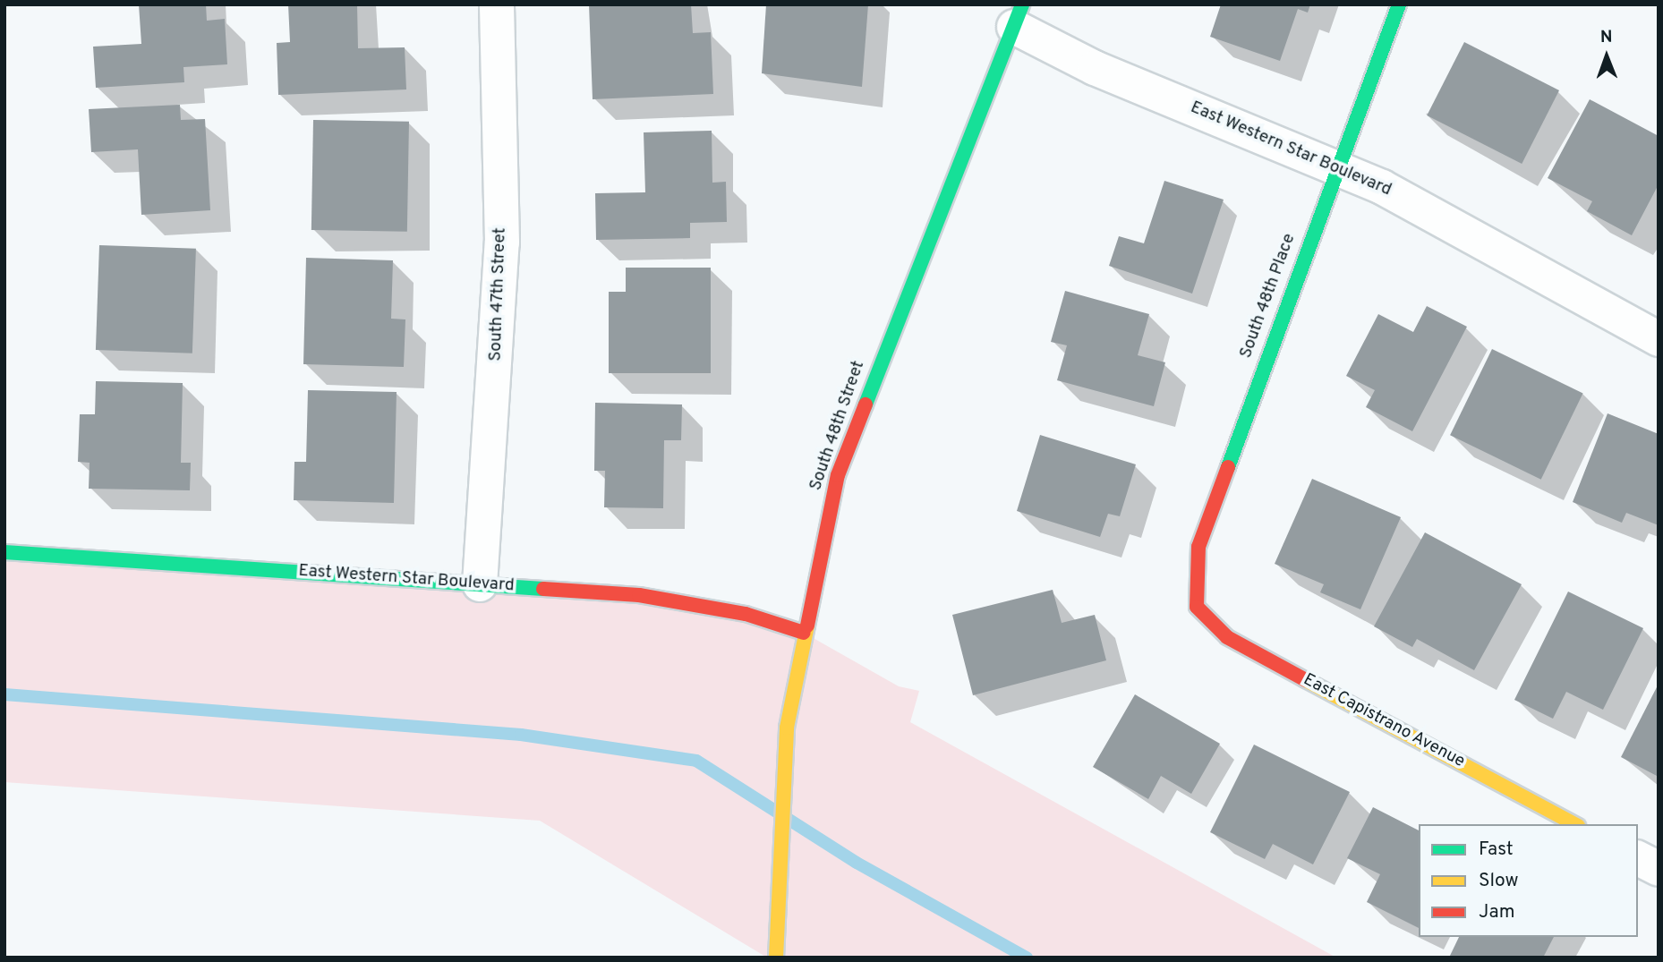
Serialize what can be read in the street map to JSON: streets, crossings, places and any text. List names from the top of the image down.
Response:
{
  "streets": {
    "street": [
      "East Western Star Boulevard",
      "South 47th Street",
      "South 48th Place",
      "South 48th Street",
      "East Capistrano Avenue"
    ]
  },
  "crossings": [
    ["East Western Star Boulevard", "South 47th Street"],
    ["East Western Star Boulevard", "South 48th Place"],
    ["East Western Star Boulevard", "South 48th Street"],
    ["South 48th Place", "East Capistrano Avenue"]
  ],
  "legend": ["Fast", "Slow", "Jam"],
  "north": "top"
}
